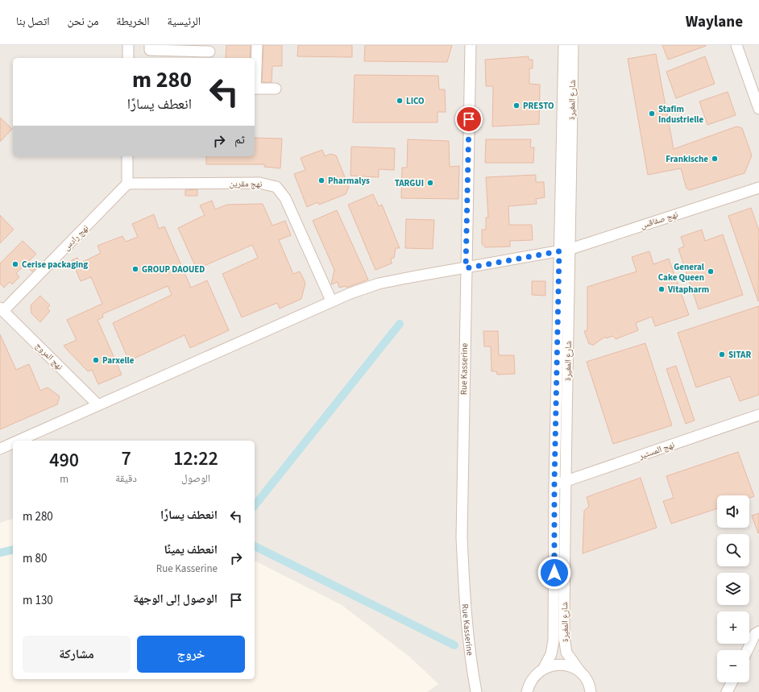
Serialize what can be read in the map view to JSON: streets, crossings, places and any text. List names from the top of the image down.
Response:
{
  "streets": {
    "street": [
      "شارع المغيرة",
      "نهج مقرين",
      "نهج صفاقس",
      "نهج رادس",
      "نهج المروج",
      "Rue Kasserine",
      "نهج المستير"
    ]
  },
  "crossings": [
    ["شارع المغيرة", "نهج صفاقس"],
    ["شارع المغيرة", "نهج المستير"],
    ["نهج مقرين", "نهج صفاقس"],
    ["نهج مقرين", "نهج رادس"],
    ["نهج صفاقس", "نهج المروج"],
    ["نهج صفاقس", "Rue Kasserine"],
    ["نهج رادس", "نهج المروج"]
  ],
  "places": [
    "LICO",
    "PRESTO",
    "Stafim Industrielle",
    "Frankische",
    "Pharmalys",
    "TARGUI",
    "Cerise packaging",
    "GROUP DAOUED",
    "General Cake Queen",
    "Vitapharm",
    "SITAR",
    "Parxelle"
  ],
  "page": {
    "header": "Waylane",
    "nav": [
      "الرئيسية",
      "الخريطة",
      "من نحن",
      "اتصل بنا"
    ],
    "turn": ["280 m", "انعطف يسارًا"],
    "then": "ثم",
    "eta": [
      "12:22",
      "الوصول",
      "7",
      "دقيقة",
      "490",
      "m"
    ],
    "map_buttons": ["+", "−"],
    "list": [
      {
        "name": "انعطف يسارًا",
        "value": "280 m"
      },
      {
        "name": "انعطف يمينًا",
        "note": "Rue Kasserine",
        "value": "80 m"
      },
      {
        "name": "الوصول إلى الوجهة",
        "value": "130 m"
      }
    ],
    "buttons": ["خروج", "مشاركة"]
  }
}
